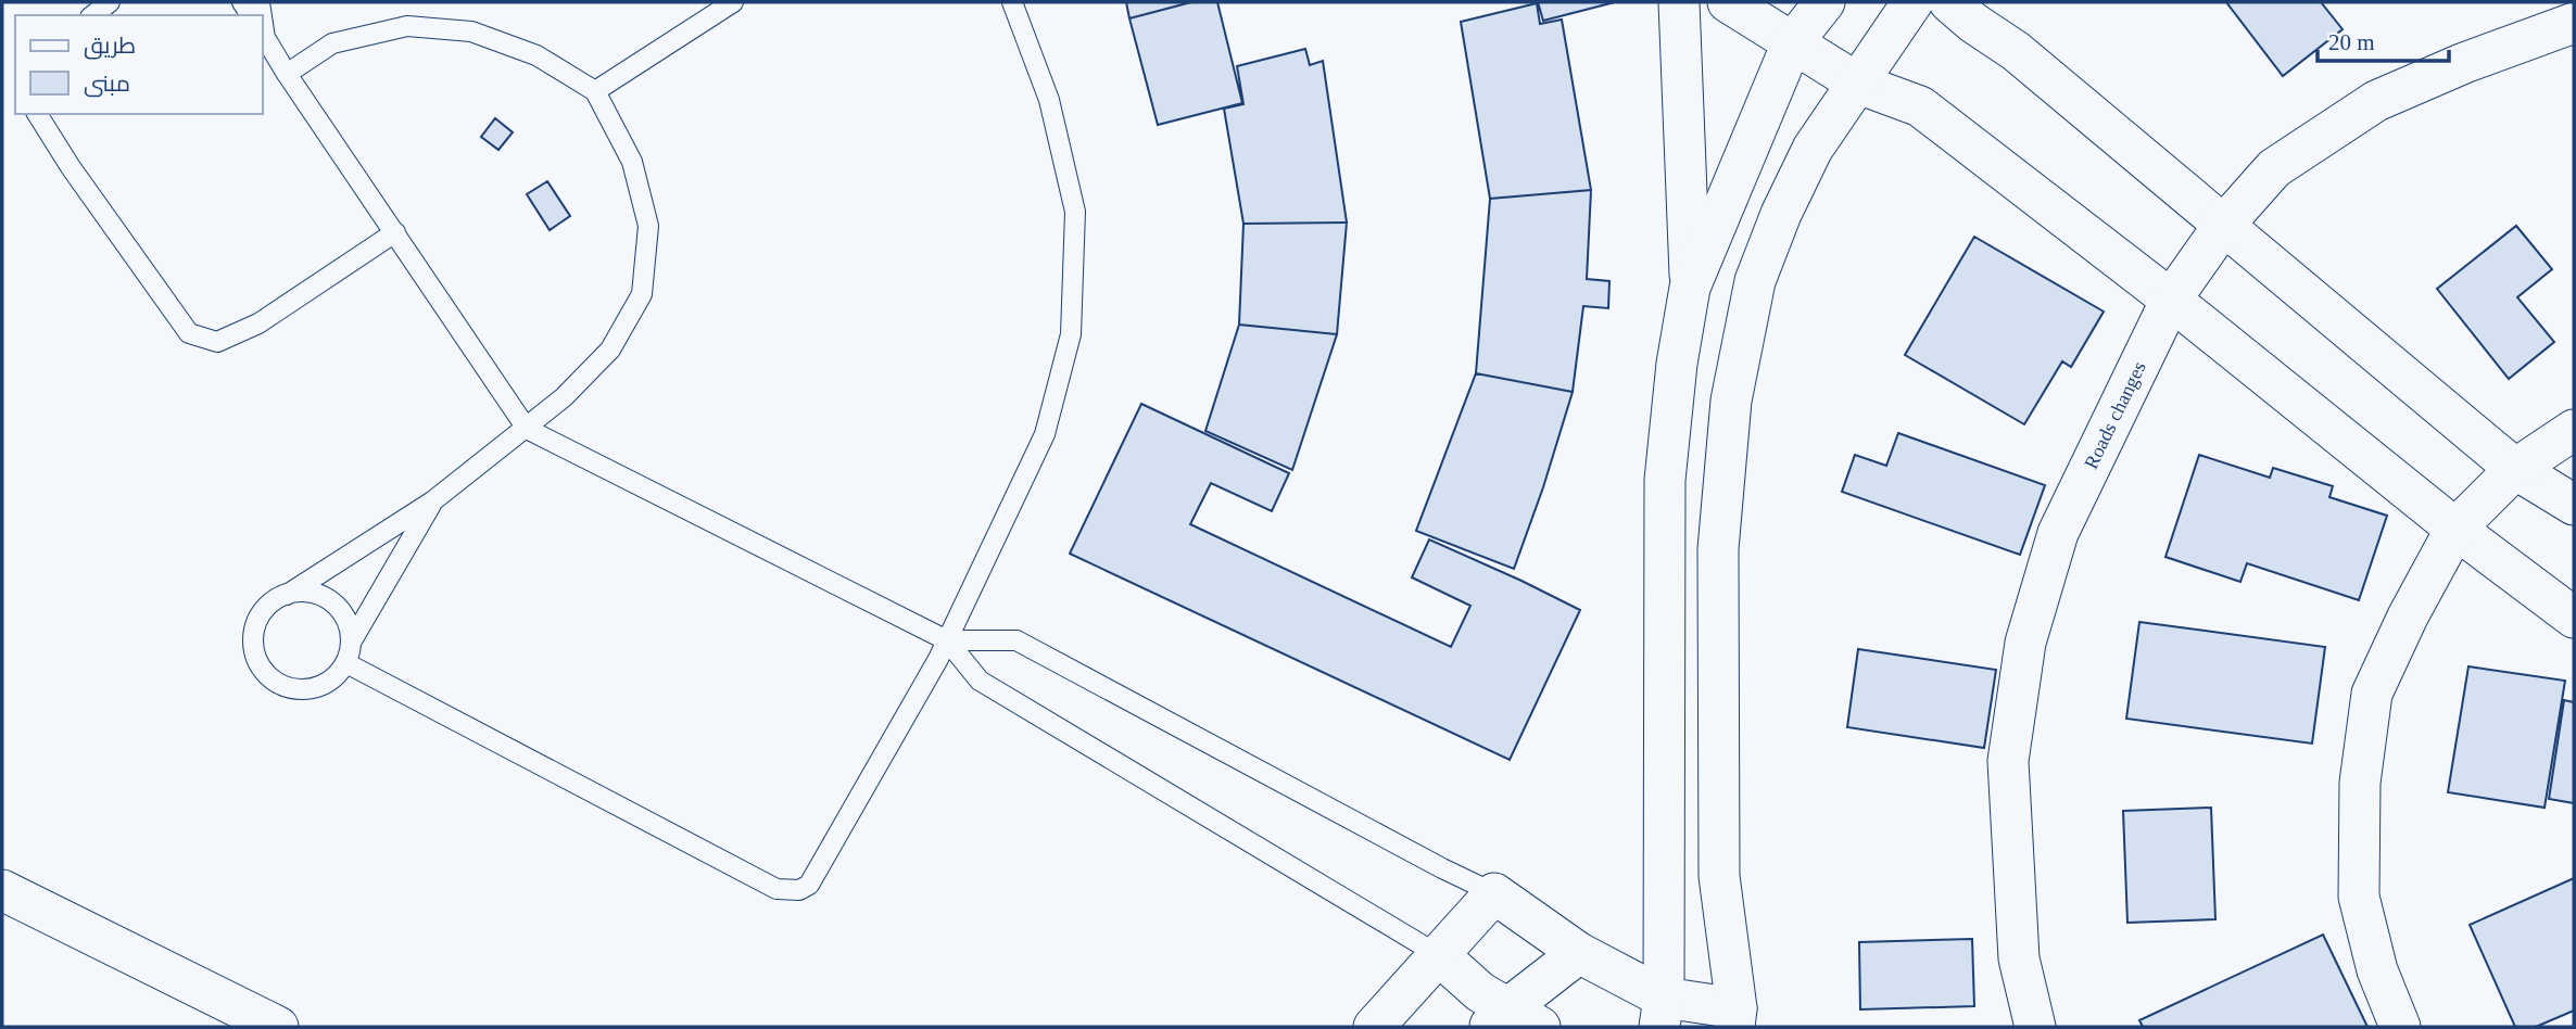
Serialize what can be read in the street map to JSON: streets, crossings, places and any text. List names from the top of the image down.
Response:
{
  "streets": {
    "street": ["Roads changes"]
  },
  "legend": ["طريق", "مبنى"],
  "scale_bar": "20 m"
}
